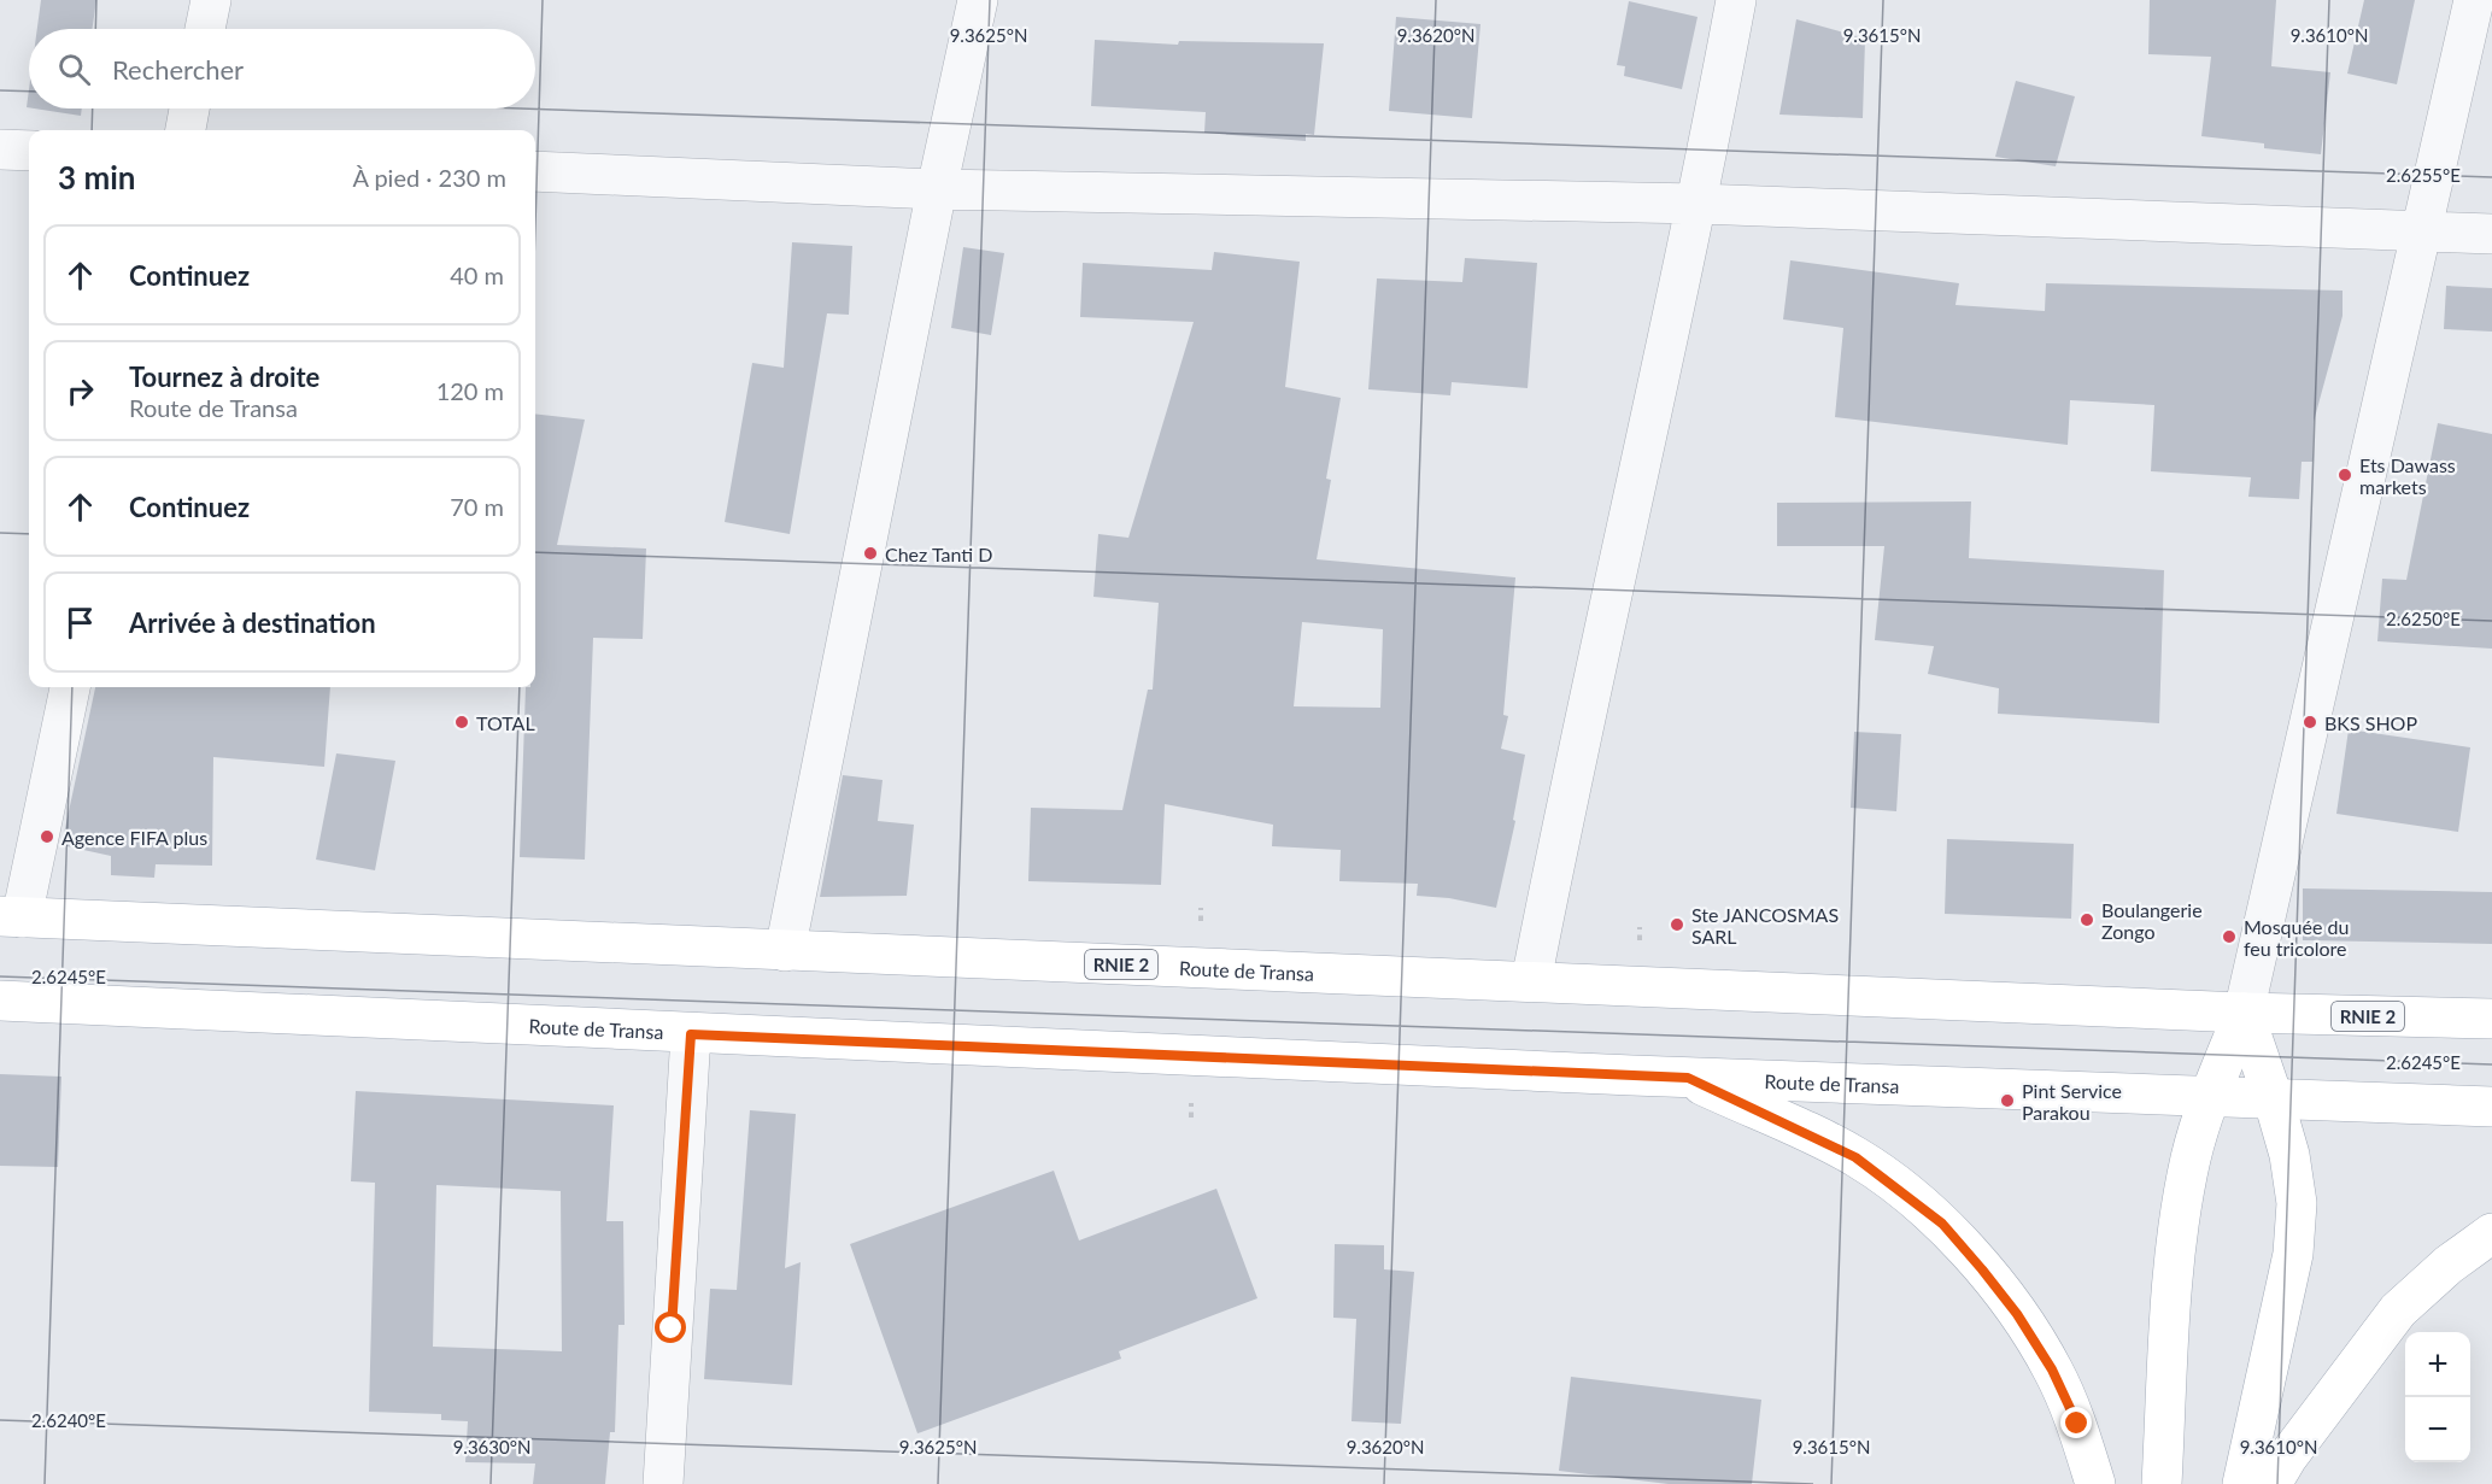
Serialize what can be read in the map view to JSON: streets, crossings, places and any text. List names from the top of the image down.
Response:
{
  "streets": {
    "main road": ["RNIE 2", "Route de Transa"]
  },
  "places": [
    "Ets Dawass markets",
    "Chez Tanti D",
    "TOTAL",
    "BKS SHOP",
    "Agence FIFA plus",
    "Boulangerie Zongo",
    "Ste JANCOSMAS SARL",
    "Mosquée du feu tricolore",
    "Pint Service Parakou"
  ],
  "page": {
    "search": "Rechercher",
    "heading": ["3 min", "À pied · 230 m"],
    "list": [
      ["Continuez", "40 m"],
      ["Tournez à droite", "Route de Transa", "120 m"],
      ["Continuez", "70 m"],
      "Arrivée à destination"
    ],
    "map_buttons": ["+", "−"]
  },
  "coordinates": [
    "9.3625°N",
    "9.3620°N",
    "9.3615°N",
    "9.3610°N",
    "2.6255°E",
    "2.6250°E",
    "2.6245°E",
    "2.6240°E",
    "9.3630°N"
  ]
}
